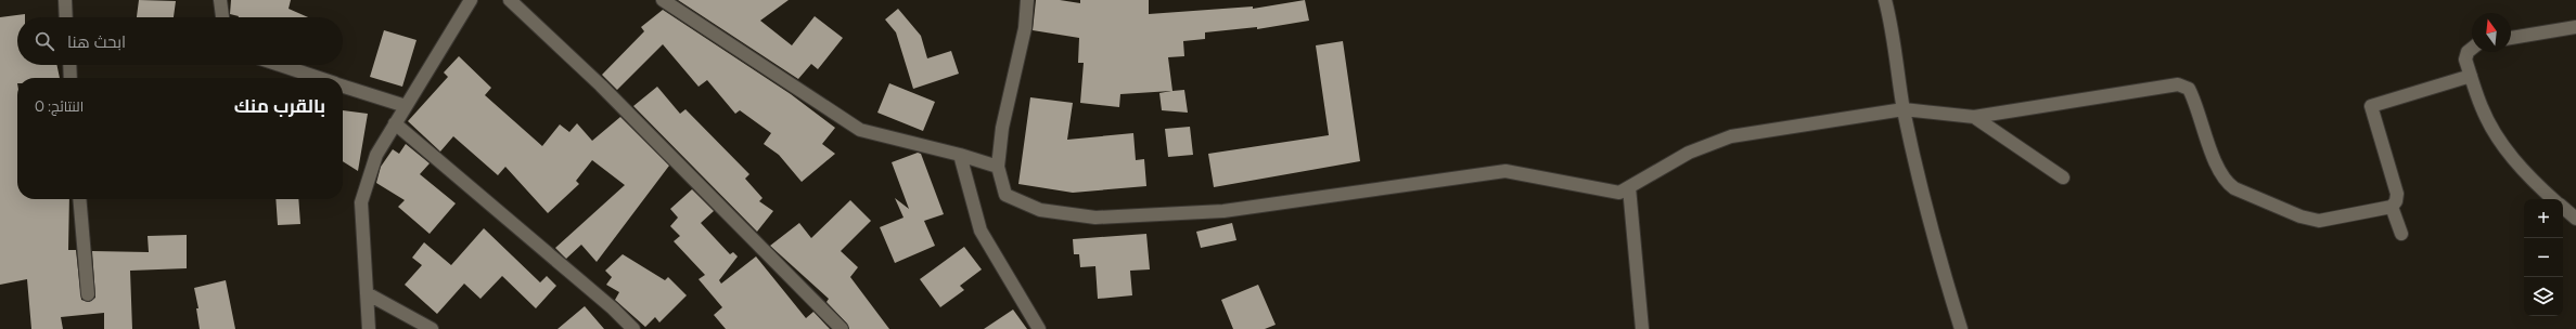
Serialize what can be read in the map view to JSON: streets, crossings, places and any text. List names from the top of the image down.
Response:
{
  "north": "top",
  "page": {
    "search": "ابحث هنا",
    "heading": ["بالقرب منك", "النتائج: 0"],
    "map_buttons": ["+", "−"]
  }
}
